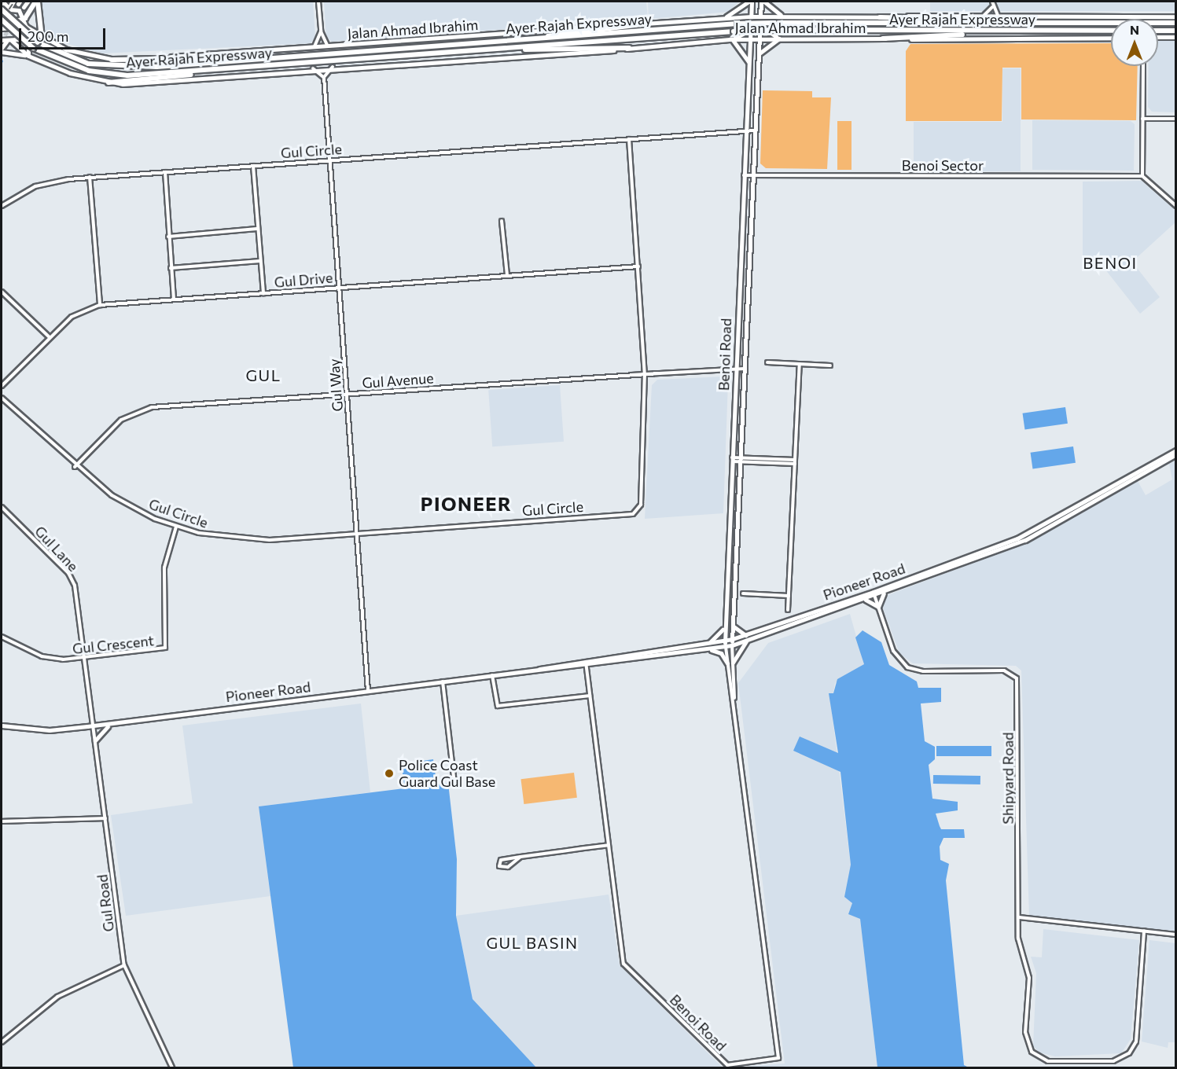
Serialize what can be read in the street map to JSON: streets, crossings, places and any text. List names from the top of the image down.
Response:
{
  "streets": {
    "highway": ["Ayer Rajah Expressway"],
    "main road": ["Jalan Ahmad Ibrahim", "Benoi Road", "Pioneer Road"],
    "street": [
      "Gul Circle",
      "Benoi Sector",
      "Gul Drive",
      "Gul Avenue",
      "Gul Way",
      "Gul Lane",
      "Gul Crescent",
      "Shipyard Road",
      "Gul Road"
    ]
  },
  "crossings": [
    ["Jalan Ahmad Ibrahim", "Benoi Road"],
    ["Gul Circle", "Gul Drive"],
    ["Gul Circle", "Benoi Road"],
    ["Gul Circle", "Gul Avenue"],
    ["Gul Circle", "Gul Way"],
    ["Gul Circle", "Gul Crescent"],
    ["Benoi Sector", "Benoi Road"],
    ["Gul Drive", "Gul Way"],
    ["Benoi Road", "Gul Avenue"],
    ["Benoi Road", "Pioneer Road"],
    ["Gul Avenue", "Gul Way"],
    ["Gul Way", "Pioneer Road"],
    ["Gul Lane", "Pioneer Road"],
    ["Gul Lane", "Gul Crescent"],
    ["Gul Lane", "Gul Road"],
    ["Pioneer Road", "Shipyard Road"],
    ["Pioneer Road", "Gul Road"]
  ],
  "districts": [
    "BENOI",
    "GUL",
    "PIONEER",
    "GUL BASIN"
  ],
  "places": ["Police Coast Guard Gul Base"],
  "scale_bar": "200 m",
  "north": "top"
}
